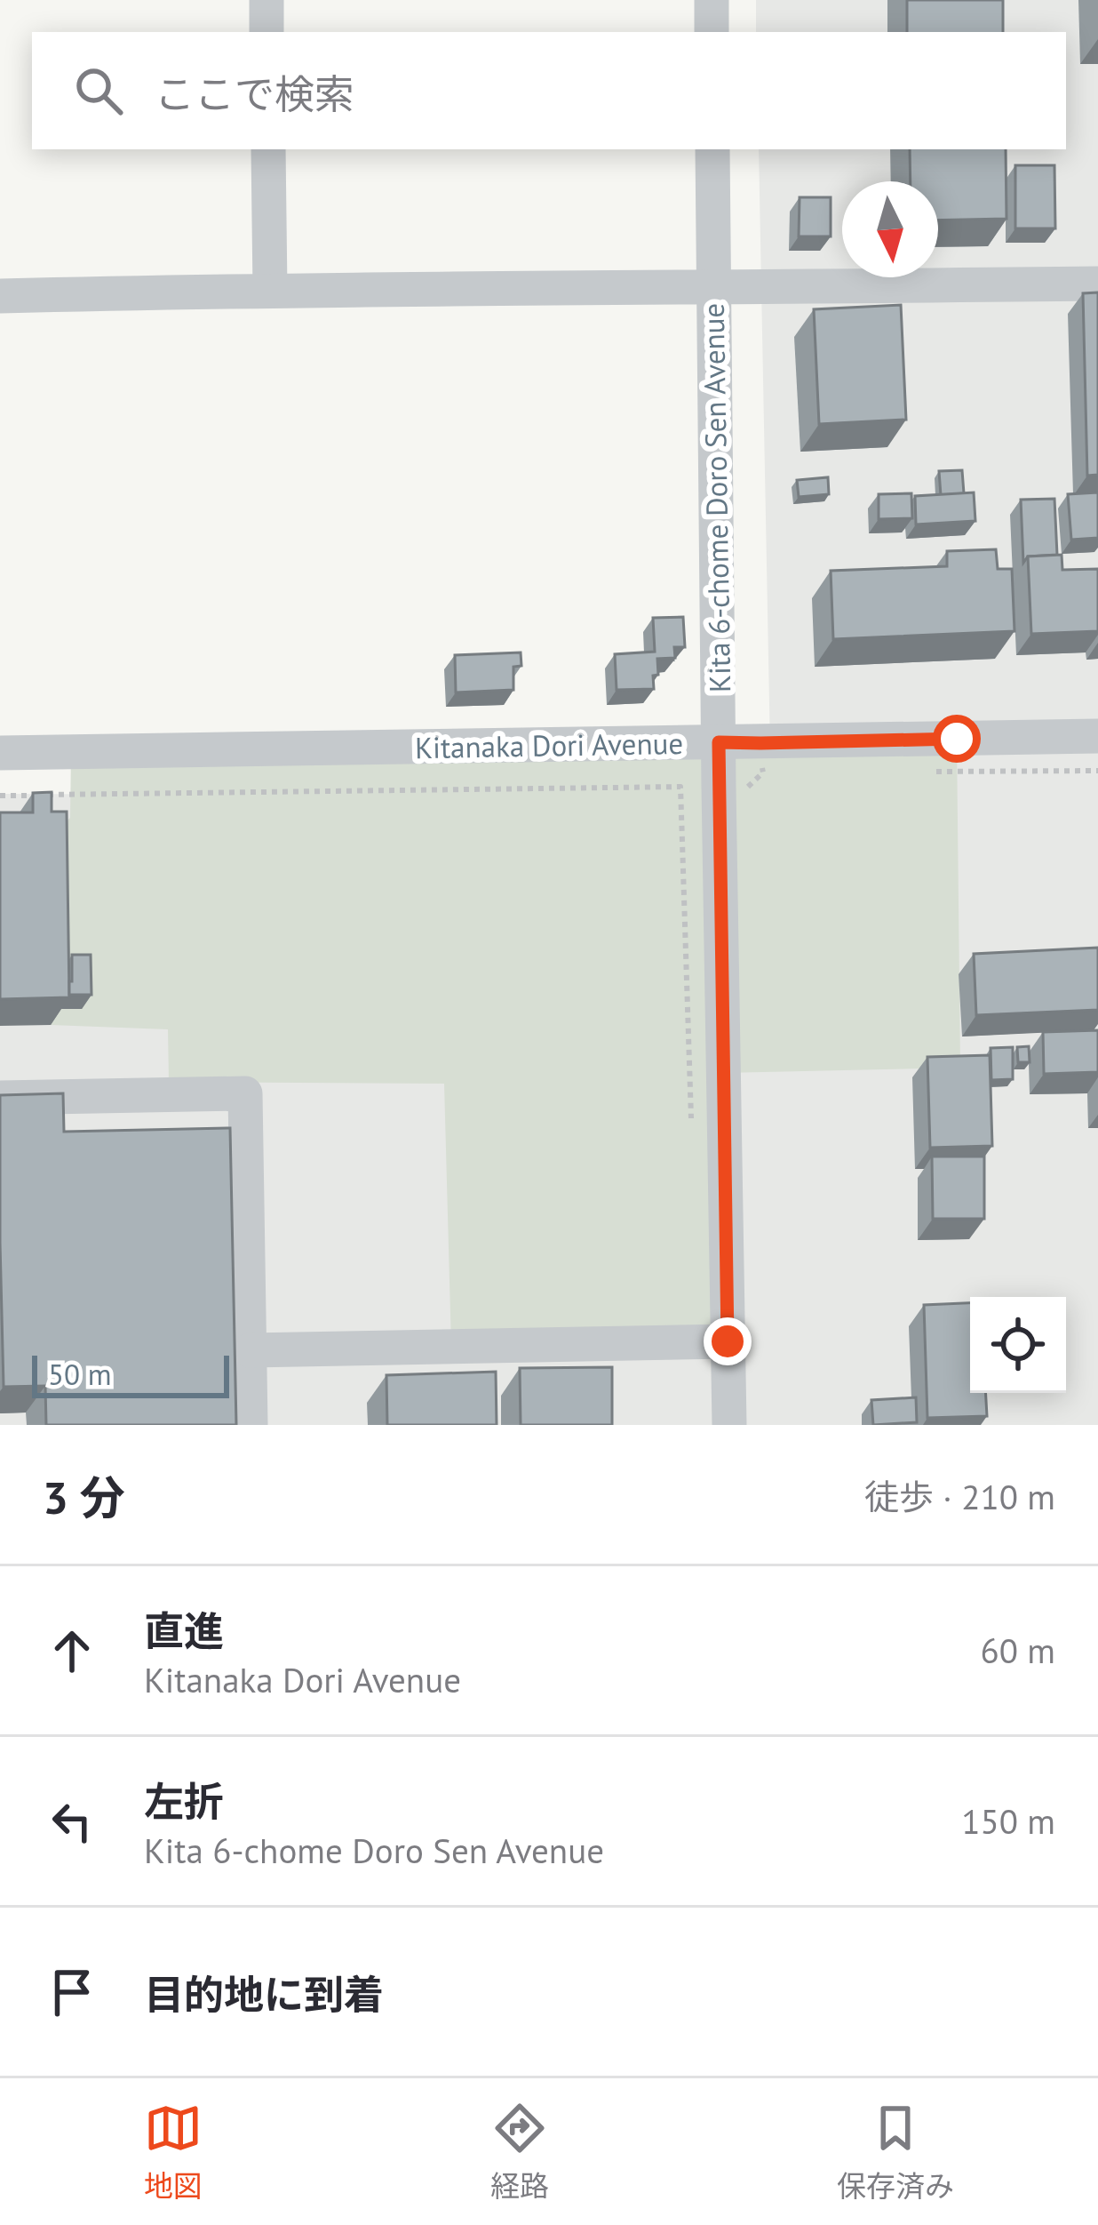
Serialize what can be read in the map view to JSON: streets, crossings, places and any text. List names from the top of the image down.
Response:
{
  "streets": {
    "street": ["Kita 6-chome Doro Sen Avenue", "Kitanaka Dori Avenue"]
  },
  "crossings": [
    ["Kita 6-chome Doro Sen Avenue", "Kitanaka Dori Avenue"]
  ],
  "scale_bar": "50 m",
  "north": "bottom",
  "page": {
    "search": "ここで検索",
    "scale": "50 m",
    "heading": ["3 分", "徒歩 · 210 m"],
    "list": [
      ["直進", "Kitanaka Dori Avenue", "60 m"],
      ["左折", "Kita 6-chome Doro Sen Avenue", "150 m"],
      "目的地に到着"
    ],
    "nav": ["地図", "経路", "保存済み"]
  }
}
